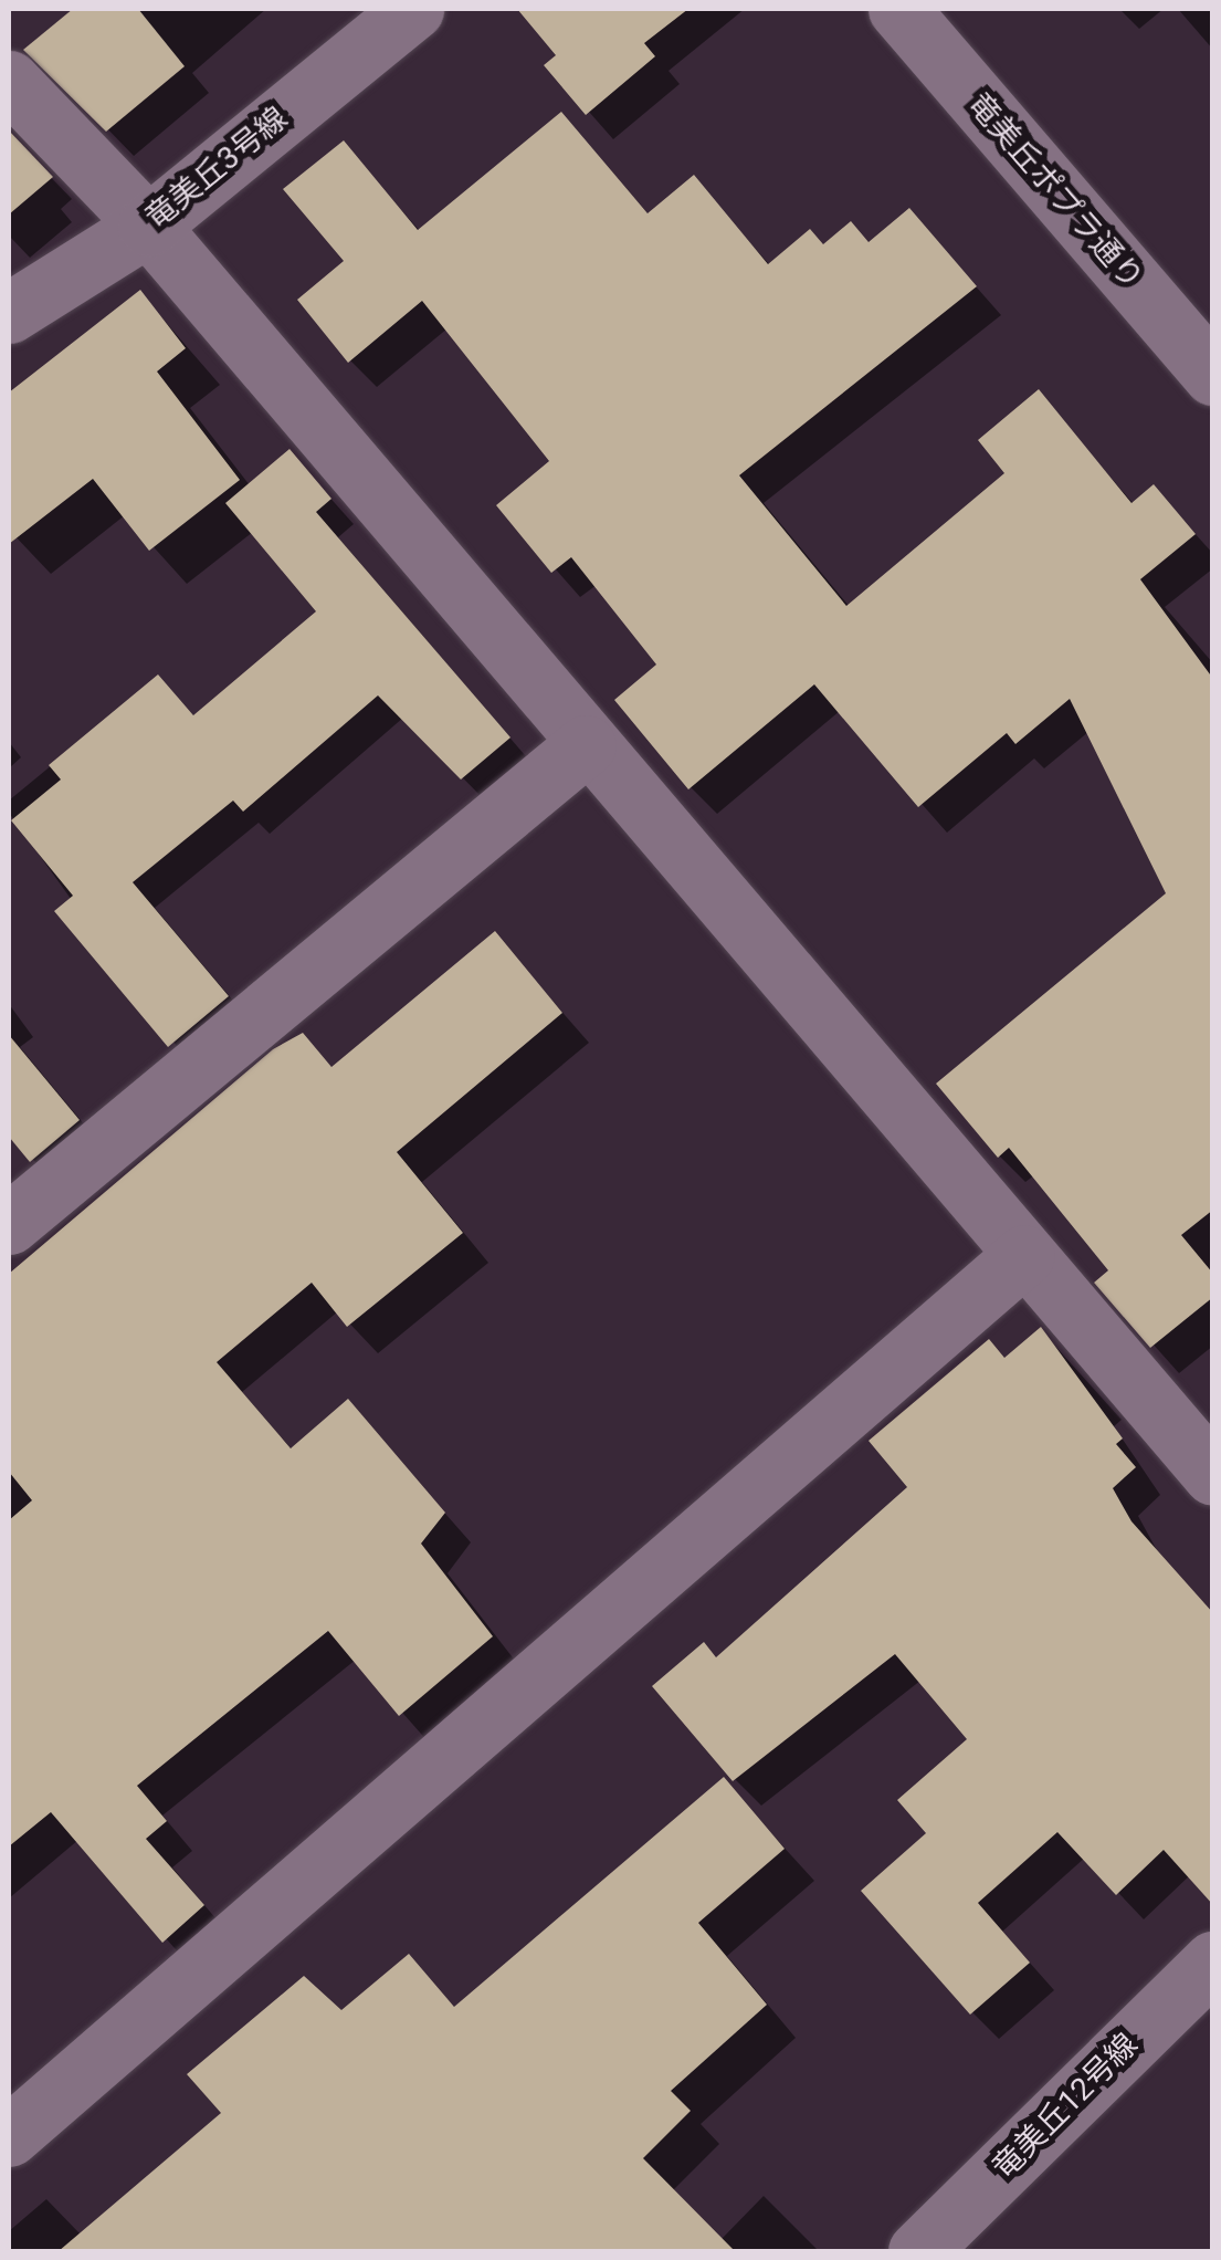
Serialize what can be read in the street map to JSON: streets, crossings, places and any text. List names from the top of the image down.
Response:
{
  "streets": {
    "street": ["竜美丘3号線", "竜美丘ポプラ通り", "竜美丘12号線"]
  }
}
